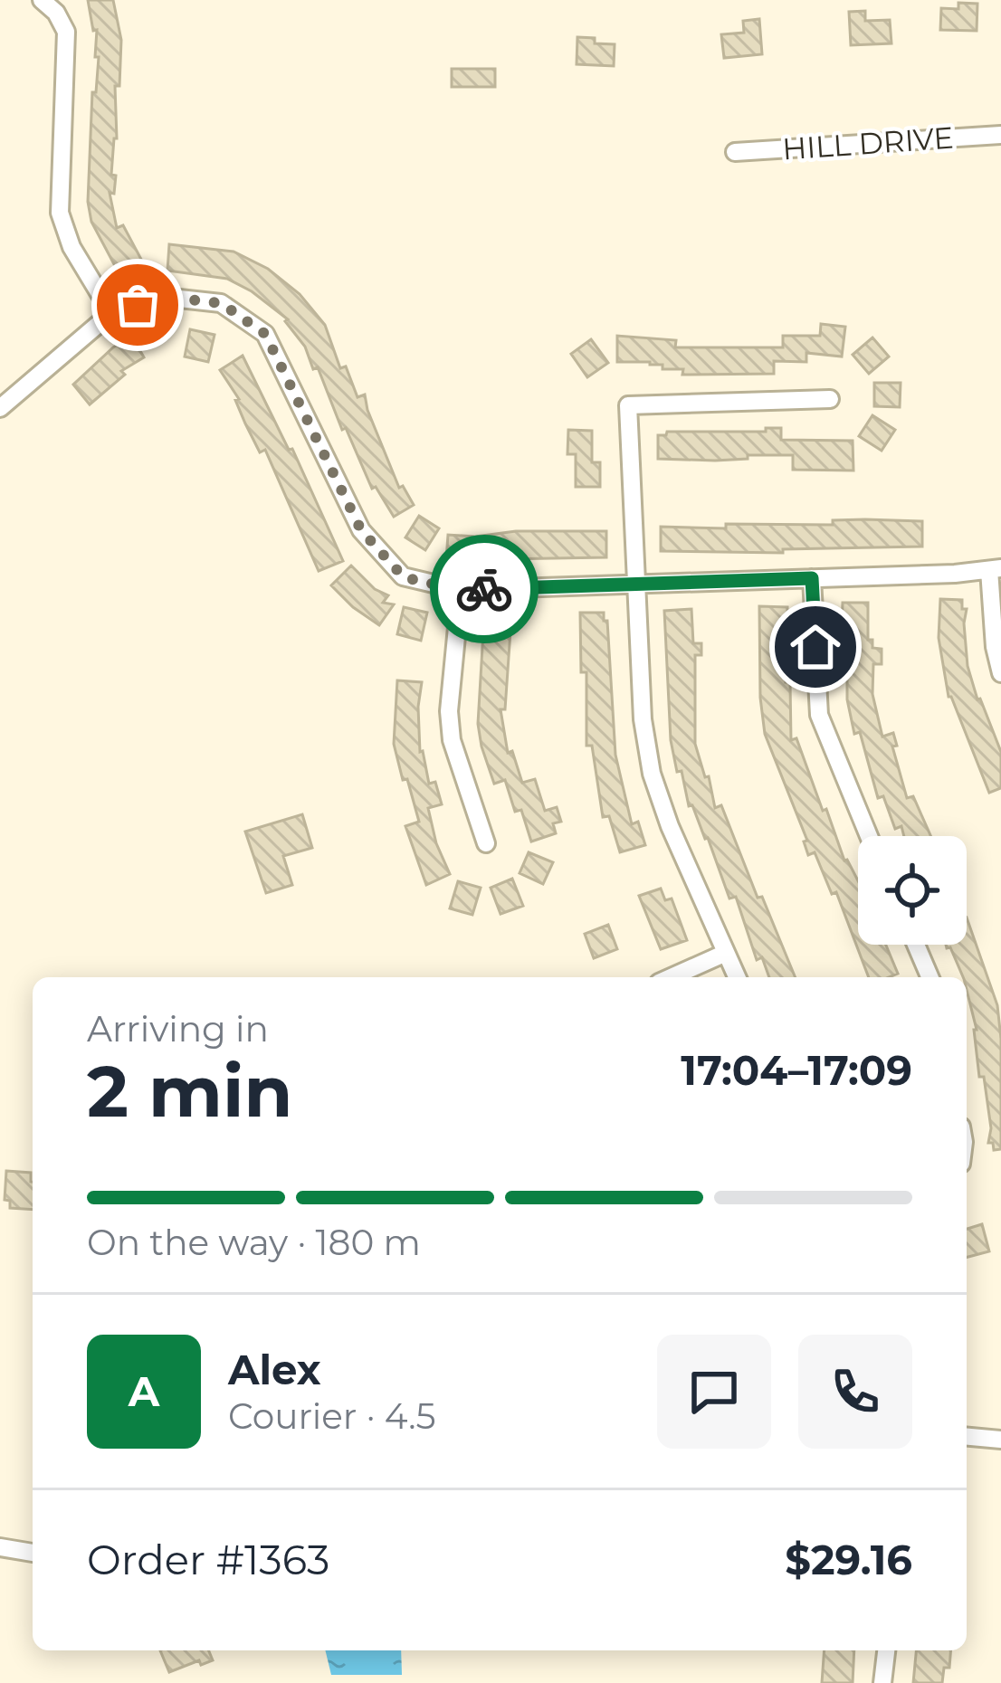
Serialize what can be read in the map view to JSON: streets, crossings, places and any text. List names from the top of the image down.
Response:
{
  "streets": {
    "street": ["HILL DRIVE"]
  },
  "page": {
    "heading": ["2 min", "Arriving in", "17:04–17:09"],
    "panel": [
      "Alex",
      "Courier · 4.5",
      "Order #1363",
      "$29.16"
    ],
    "bar": "On the way · 180 m",
    "round": "A"
  }
}
